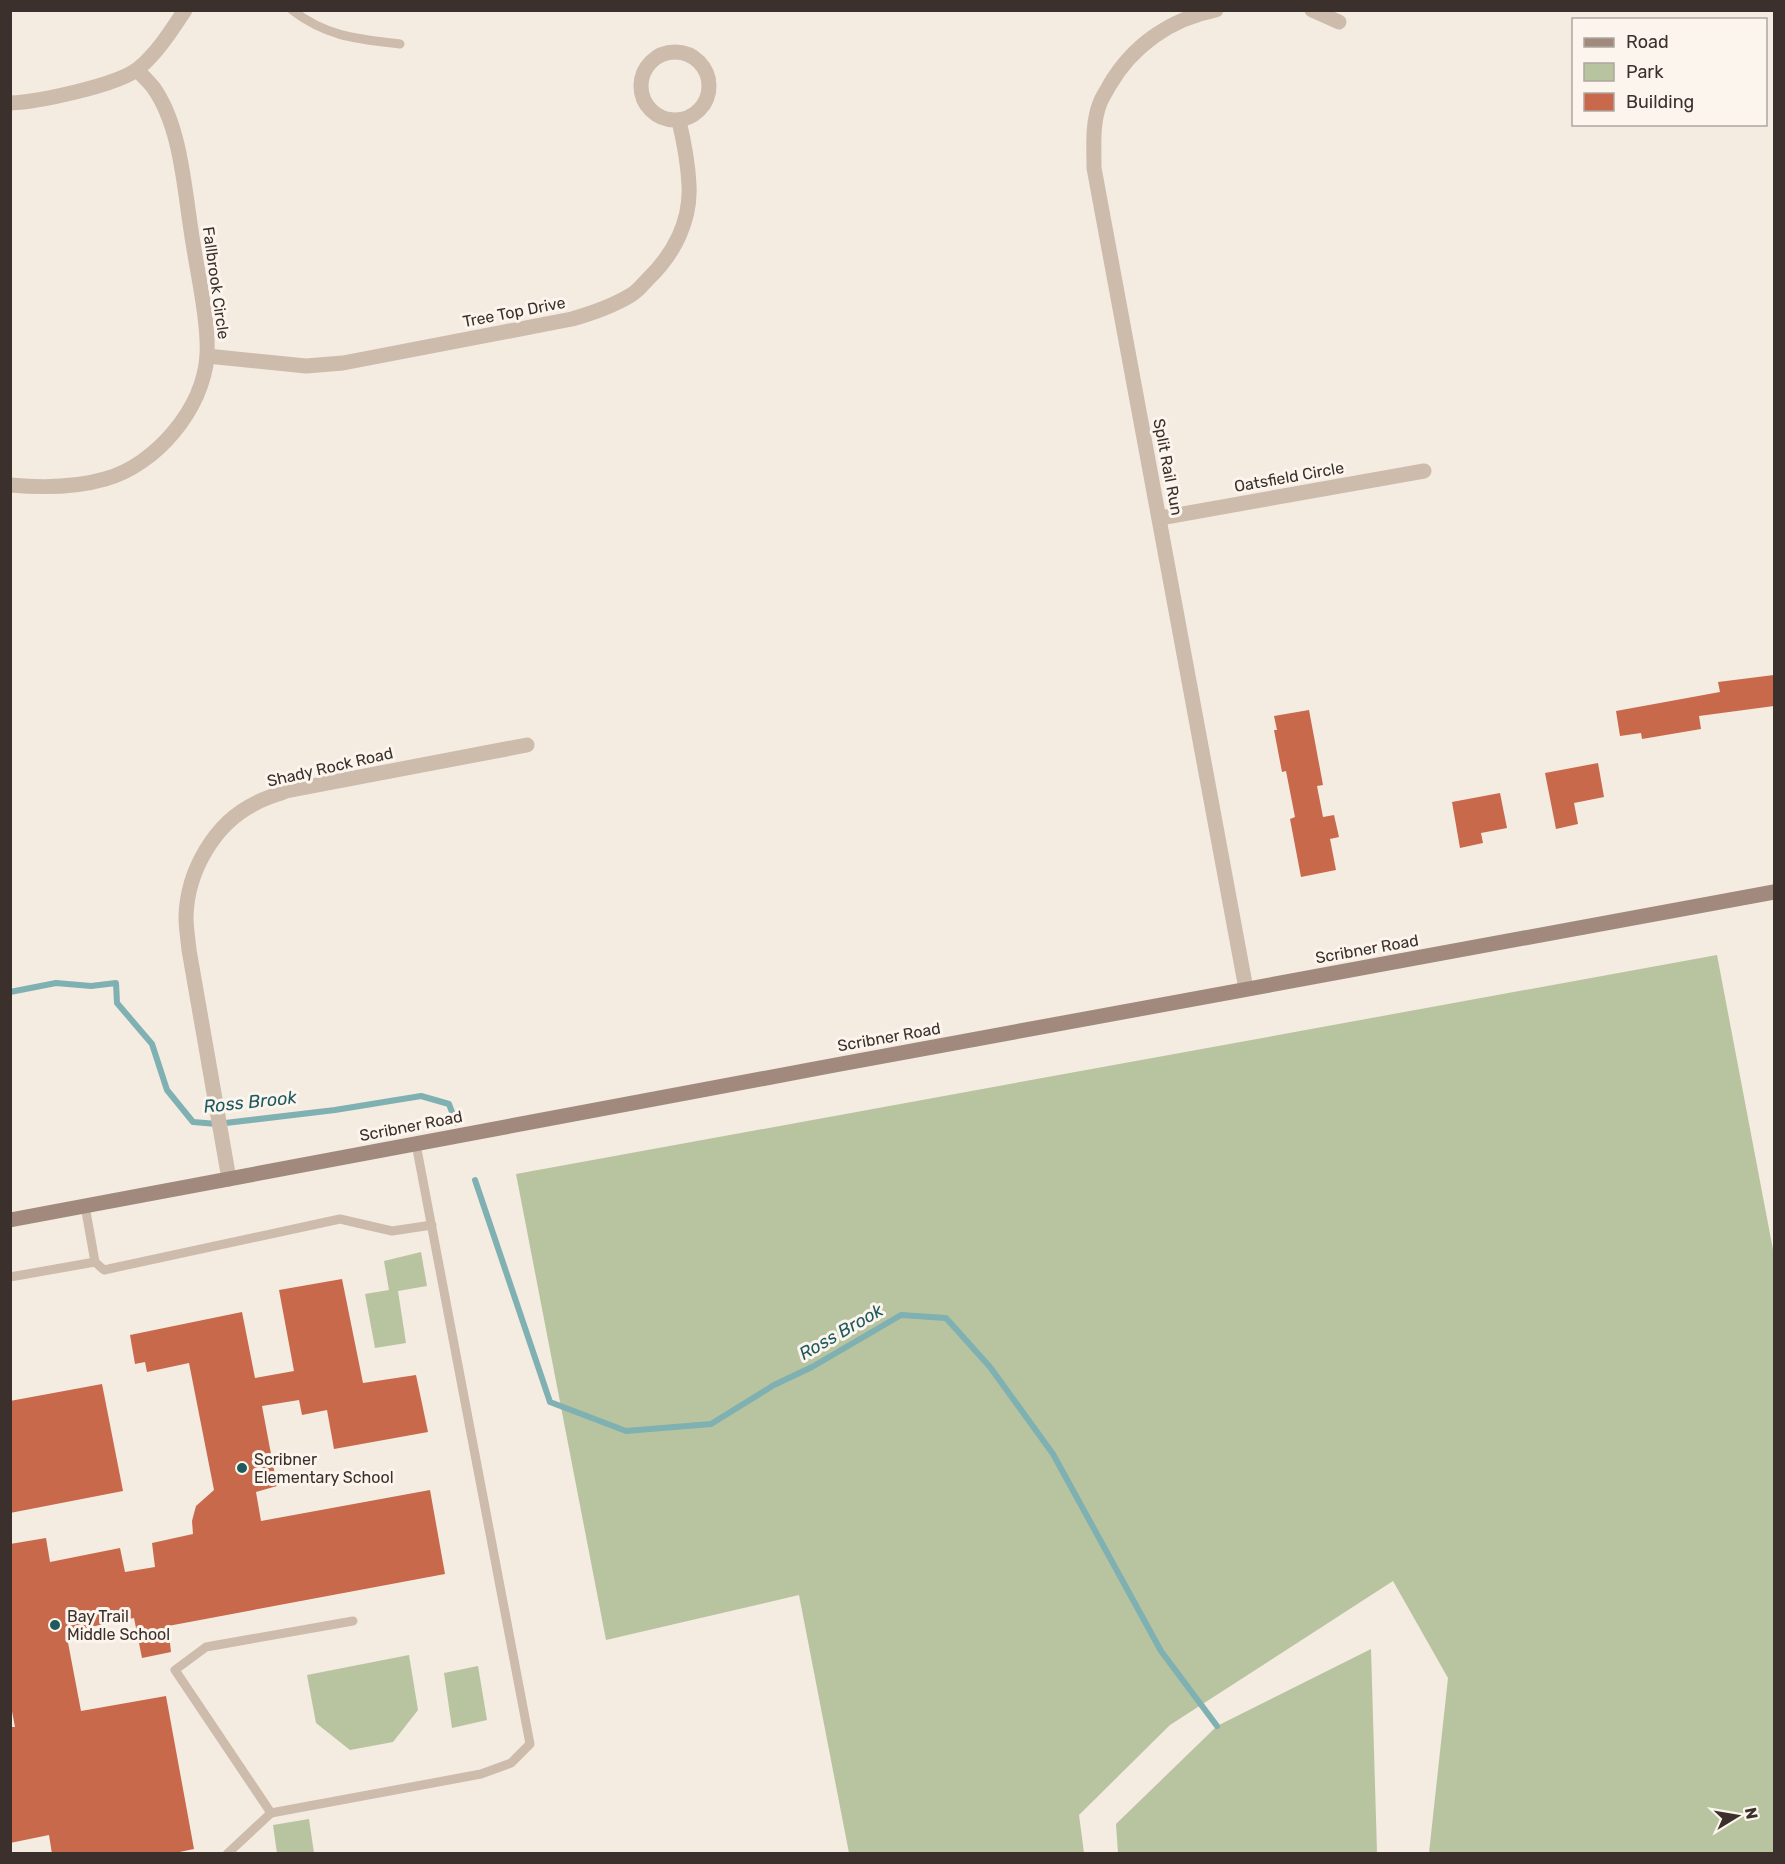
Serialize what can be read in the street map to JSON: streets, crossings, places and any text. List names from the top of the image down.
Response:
{
  "streets": {
    "street": [
      "Fallbrook Circle",
      "Tree Top Drive",
      "Split Rail Run",
      "Oatsfield Circle",
      "Shady Rock Road",
      "Scribner Road"
    ]
  },
  "crossings": [
    ["Fallbrook Circle", "Tree Top Drive"],
    ["Split Rail Run", "Oatsfield Circle"],
    ["Split Rail Run", "Scribner Road"],
    ["Shady Rock Road", "Scribner Road"]
  ],
  "water": ["Ross Brook"],
  "places": ["Scribner Elementary School", "Bay Trail Middle School"],
  "legend": ["Road", "Park", "Building"],
  "north": "right"
}
